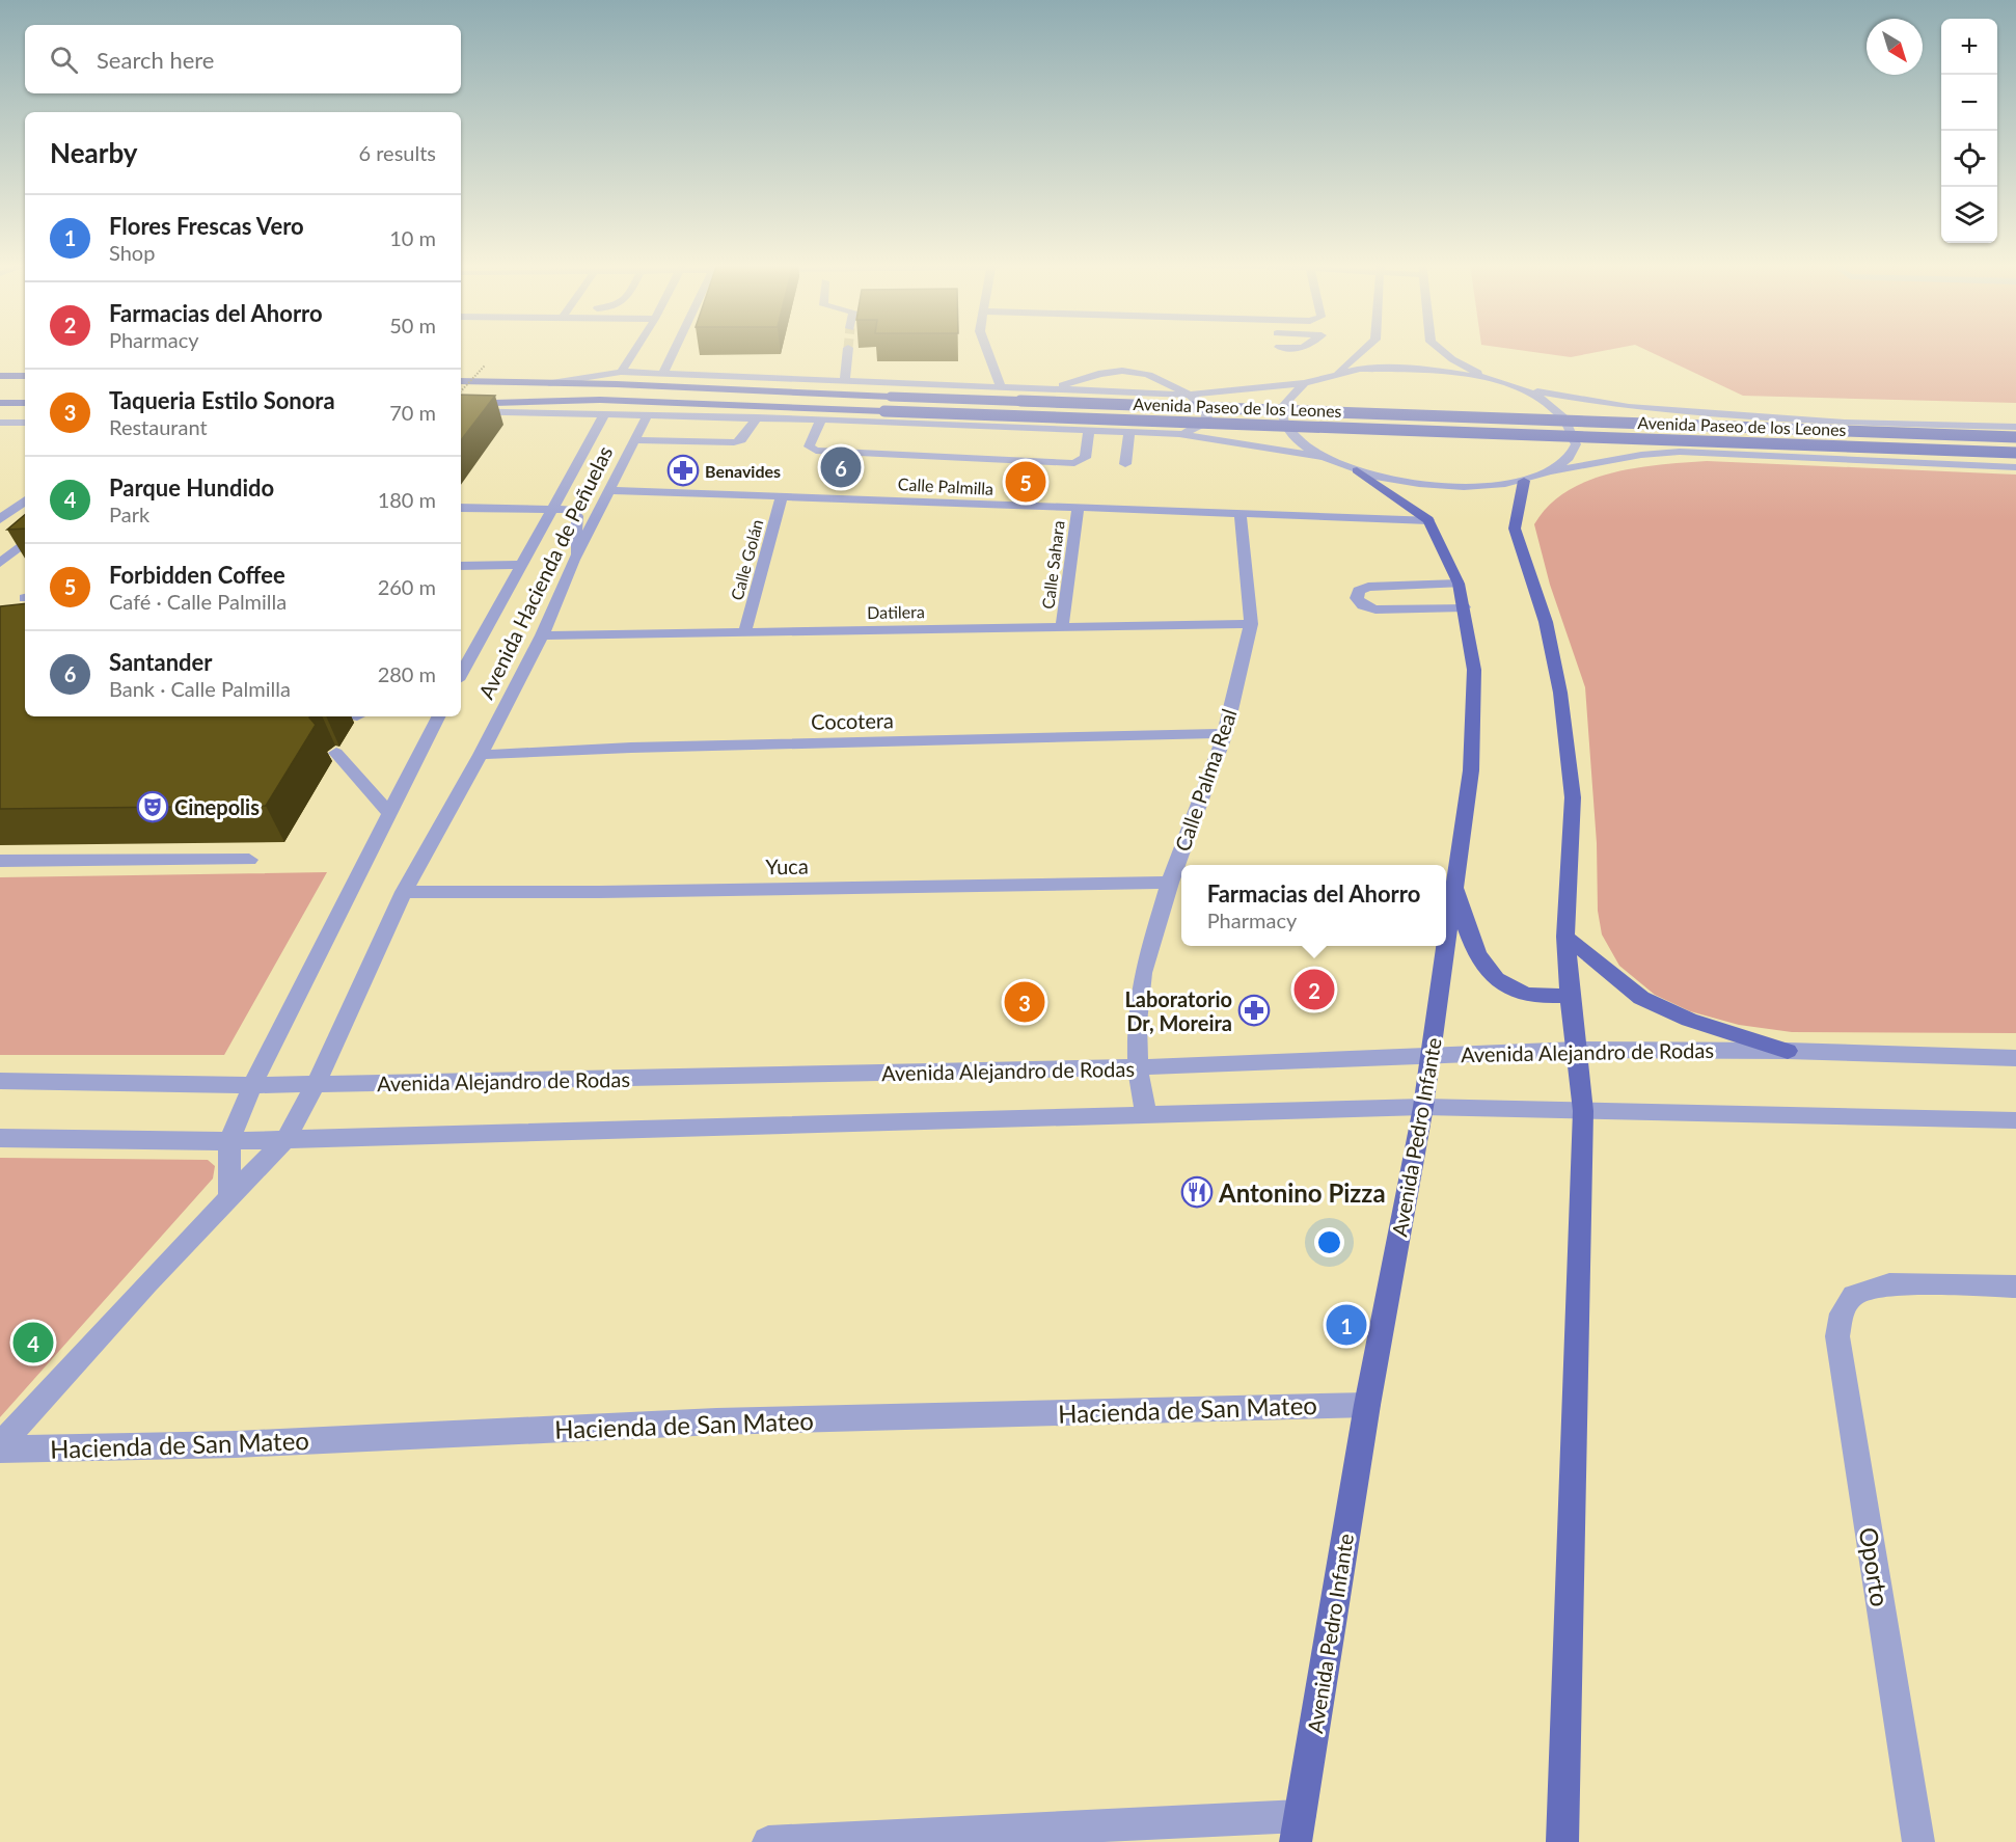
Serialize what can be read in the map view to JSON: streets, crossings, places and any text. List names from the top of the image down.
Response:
{
  "streets": {
    "main road": ["Avenida Paseo de los Leones", "Avenida Pedro Infante"],
    "street": [
      "Calle Palmilla",
      "Calle Golán",
      "Calle Sahara",
      "Avenida Hacienda de Peñuelas",
      "Datilera",
      "Cocotera",
      "Calle Palma Real",
      "Yuca",
      "Avenida Alejandro de Rodas",
      "Hacienda de San Mateo",
      "Oporto"
    ]
  },
  "crossings": [
    ["Avenida Paseo de los Leones", "Avenida Hacienda de Peñuelas"],
    ["Avenida Paseo de los Leones", "Avenida Pedro Infante"],
    ["Calle Palmilla", "Calle Golán"],
    ["Calle Palmilla", "Calle Sahara"],
    ["Calle Palmilla", "Avenida Hacienda de Peñuelas"],
    ["Calle Palmilla", "Calle Palma Real"],
    ["Calle Palmilla", "Avenida Pedro Infante"],
    ["Calle Golán", "Datilera"],
    ["Calle Sahara", "Datilera"],
    ["Avenida Hacienda de Peñuelas", "Datilera"],
    ["Avenida Hacienda de Peñuelas", "Cocotera"],
    ["Avenida Hacienda de Peñuelas", "Yuca"],
    ["Avenida Hacienda de Peñuelas", "Avenida Alejandro de Rodas"],
    ["Avenida Hacienda de Peñuelas", "Hacienda de San Mateo"],
    ["Datilera", "Calle Palma Real"],
    ["Cocotera", "Calle Palma Real"],
    ["Calle Palma Real", "Yuca"],
    ["Calle Palma Real", "Avenida Alejandro de Rodas"],
    ["Avenida Alejandro de Rodas", "Avenida Pedro Infante"],
    ["Avenida Pedro Infante", "Hacienda de San Mateo"]
  ],
  "places": {
    "pharmacy": ["Benavides", "Laboratorio Dr, Moreira"],
    "theatre": ["Cinepolis"],
    "restaurant": ["Antonino Pizza"]
  },
  "north": "bottom right",
  "page": {
    "map_buttons": ["+", "−"],
    "search": "Search here",
    "heading": ["Nearby", "6 results"],
    "list": [
      {
        "mark": "1",
        "name": "Flores Frescas Vero",
        "note": "Shop",
        "value": "10 m"
      },
      {
        "mark": "2",
        "name": "Farmacias del Ahorro",
        "note": "Pharmacy",
        "value": "50 m"
      },
      {
        "mark": "3",
        "name": "Taqueria Estilo Sonora",
        "note": "Restaurant",
        "value": "70 m"
      },
      {
        "mark": "4",
        "name": "Parque Hundido",
        "note": "Park",
        "value": "180 m"
      },
      {
        "mark": "5",
        "name": "Forbidden Coffee",
        "note": "Café · Calle Palmilla",
        "value": "260 m"
      },
      {
        "mark": "6",
        "name": "Santander",
        "note": "Bank · Calle Palmilla",
        "value": "280 m"
      }
    ],
    "pins": [
      "6",
      "5",
      "2",
      "3",
      "1",
      "4"
    ],
    "popup": ["Farmacias del Ahorro", "Pharmacy"]
  }
}
